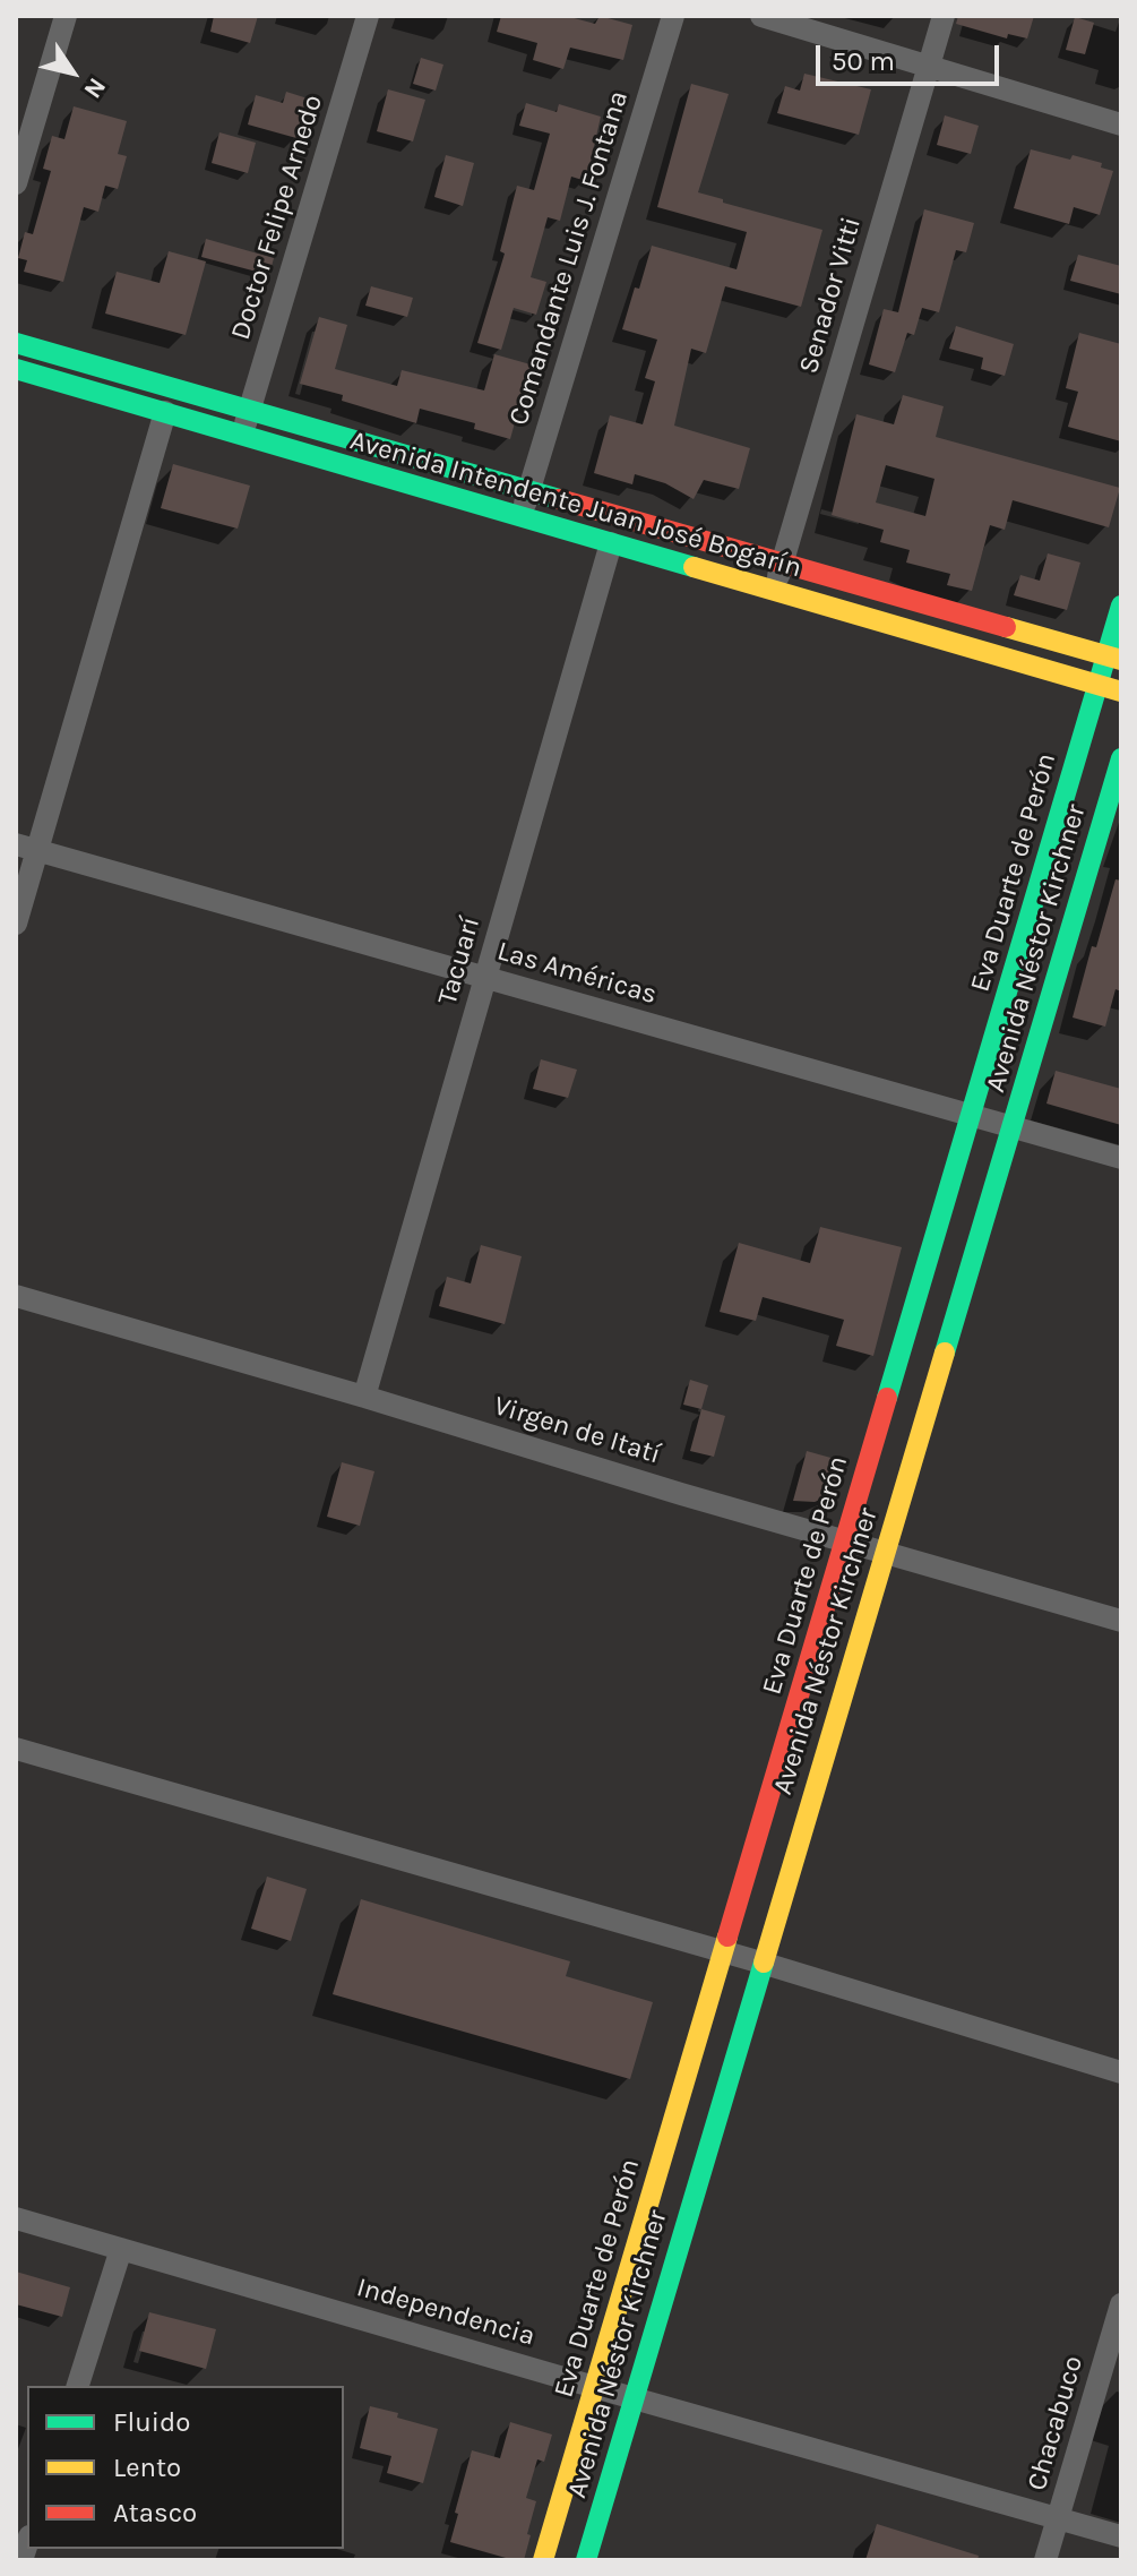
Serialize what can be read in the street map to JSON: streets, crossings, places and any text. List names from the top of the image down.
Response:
{
  "streets": {
    "street": [
      "Doctor Felipe Arnedo",
      "Comandante Luis J. Fontana",
      "Senador Vitti",
      "Avenida Intendente Juan José Bogarín",
      "Eva Duarte de Perón",
      "Avenida Néstor Kirchner",
      "Tacuarí",
      "Las Américas",
      "Virgen de Itatí",
      "Independencia",
      "Chacabuco"
    ]
  },
  "crossings": [
    ["Doctor Felipe Arnedo", "Avenida Intendente Juan José Bogarín"],
    ["Comandante Luis J. Fontana", "Avenida Intendente Juan José Bogarín"],
    ["Senador Vitti", "Avenida Intendente Juan José Bogarín"],
    ["Avenida Intendente Juan José Bogarín", "Eva Duarte de Perón"],
    ["Avenida Intendente Juan José Bogarín", "Tacuarí"],
    ["Eva Duarte de Perón", "Las Américas"],
    ["Eva Duarte de Perón", "Virgen de Itatí"],
    ["Eva Duarte de Perón", "Independencia"],
    ["Avenida Néstor Kirchner", "Las Américas"],
    ["Avenida Néstor Kirchner", "Virgen de Itatí"],
    ["Avenida Néstor Kirchner", "Independencia"],
    ["Tacuarí", "Las Américas"],
    ["Tacuarí", "Virgen de Itatí"],
    ["Independencia", "Chacabuco"]
  ],
  "legend": ["Fluido", "Lento", "Atasco"],
  "scale_bar": "50 m",
  "north": "bottom right"
}
